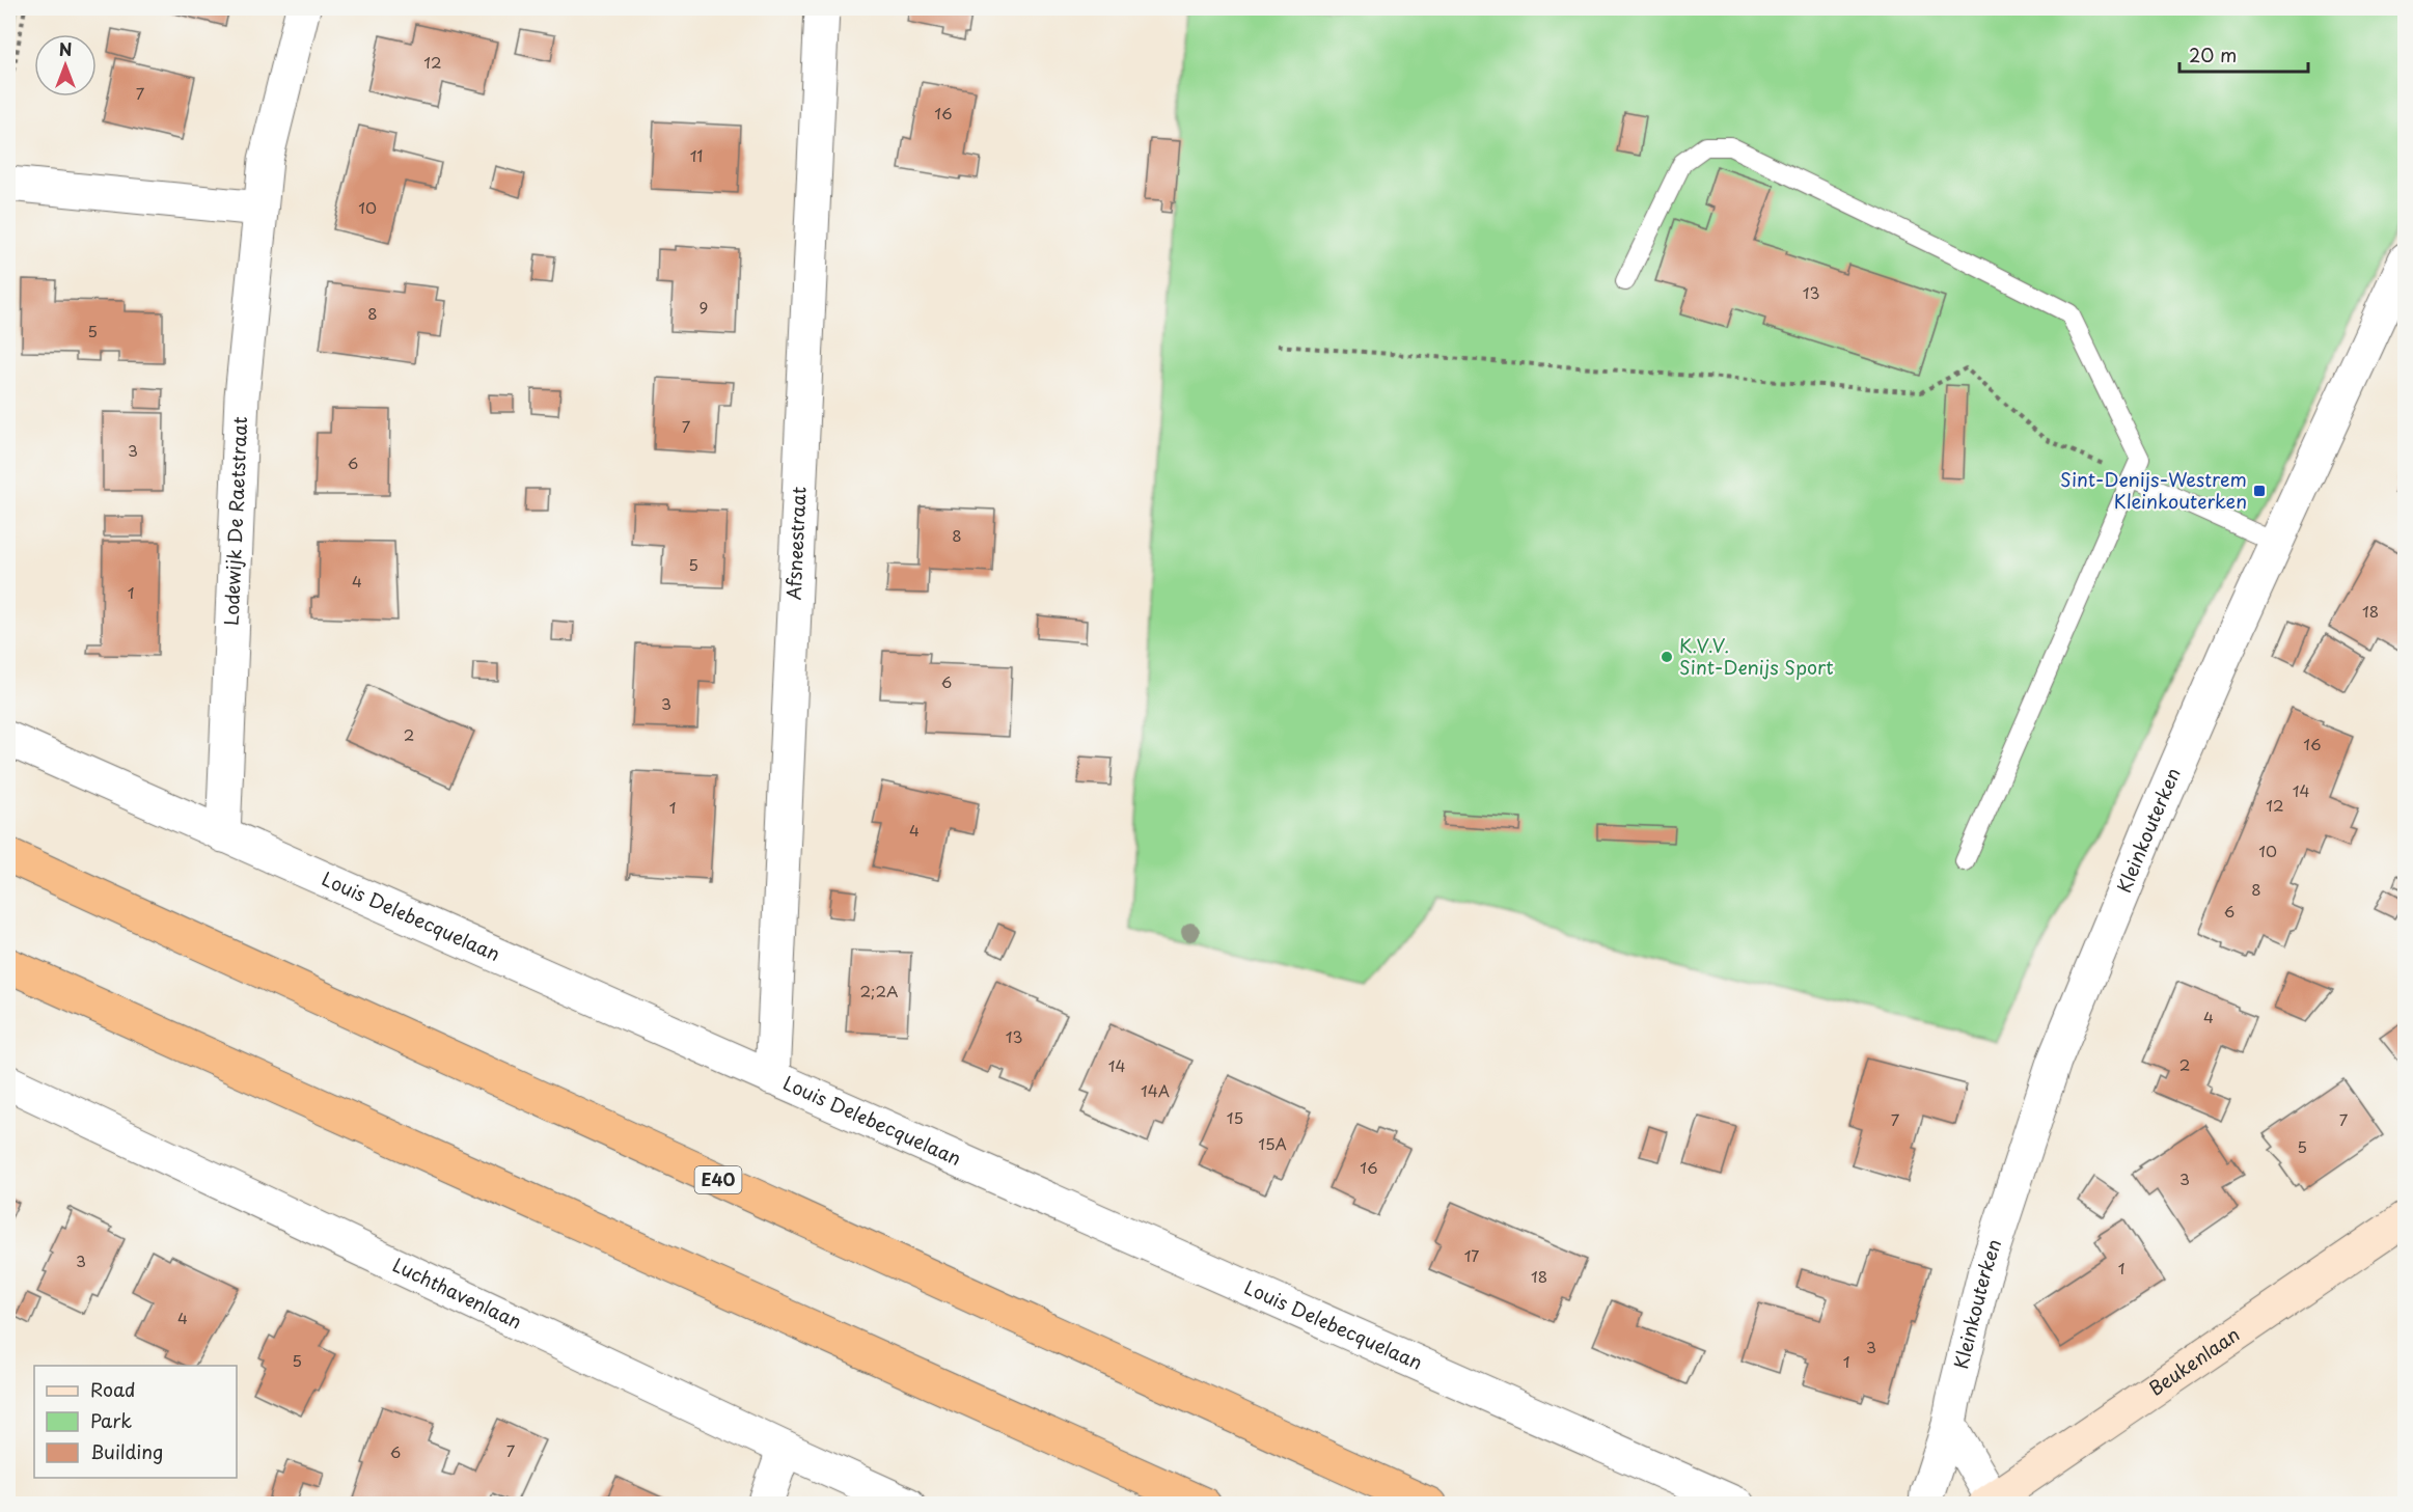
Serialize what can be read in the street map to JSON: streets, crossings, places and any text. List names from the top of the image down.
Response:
{
  "streets": {
    "highway": ["E40"],
    "street": [
      "Lodewijk De Raetstraat",
      "Afsneestraat",
      "Kleinkouterken",
      "Louis Delebecquelaan",
      "Luchthavenlaan",
      "Beukenlaan"
    ]
  },
  "crossings": [
    ["Lodewijk De Raetstraat", "Louis Delebecquelaan"],
    ["Afsneestraat", "Louis Delebecquelaan"]
  ],
  "places": {
    "transit": ["Sint-Denijs-Westrem Kleinkouterken"],
    "other": ["K.V.V. Sint-Denijs Sport"]
  },
  "house_numbers": [
    "12",
    "7",
    "16",
    "11",
    "10",
    "13",
    "9",
    "8",
    "5",
    "7",
    "3",
    "6",
    "8",
    "5",
    "4",
    "1",
    "18",
    "6",
    "3",
    "2",
    "16",
    "14",
    "12",
    "1",
    "4",
    "10",
    "8",
    "6",
    "2;2A",
    "4",
    "13",
    "2",
    "14",
    "14A",
    "15",
    "7",
    "7",
    "15A",
    "5",
    "16",
    "3",
    "17",
    "3",
    "1",
    "18",
    "4",
    "3",
    "5",
    "1",
    "7",
    "6"
  ],
  "legend": ["Road", "Park", "Building"],
  "scale_bar": "20 m",
  "north": "top"
}
